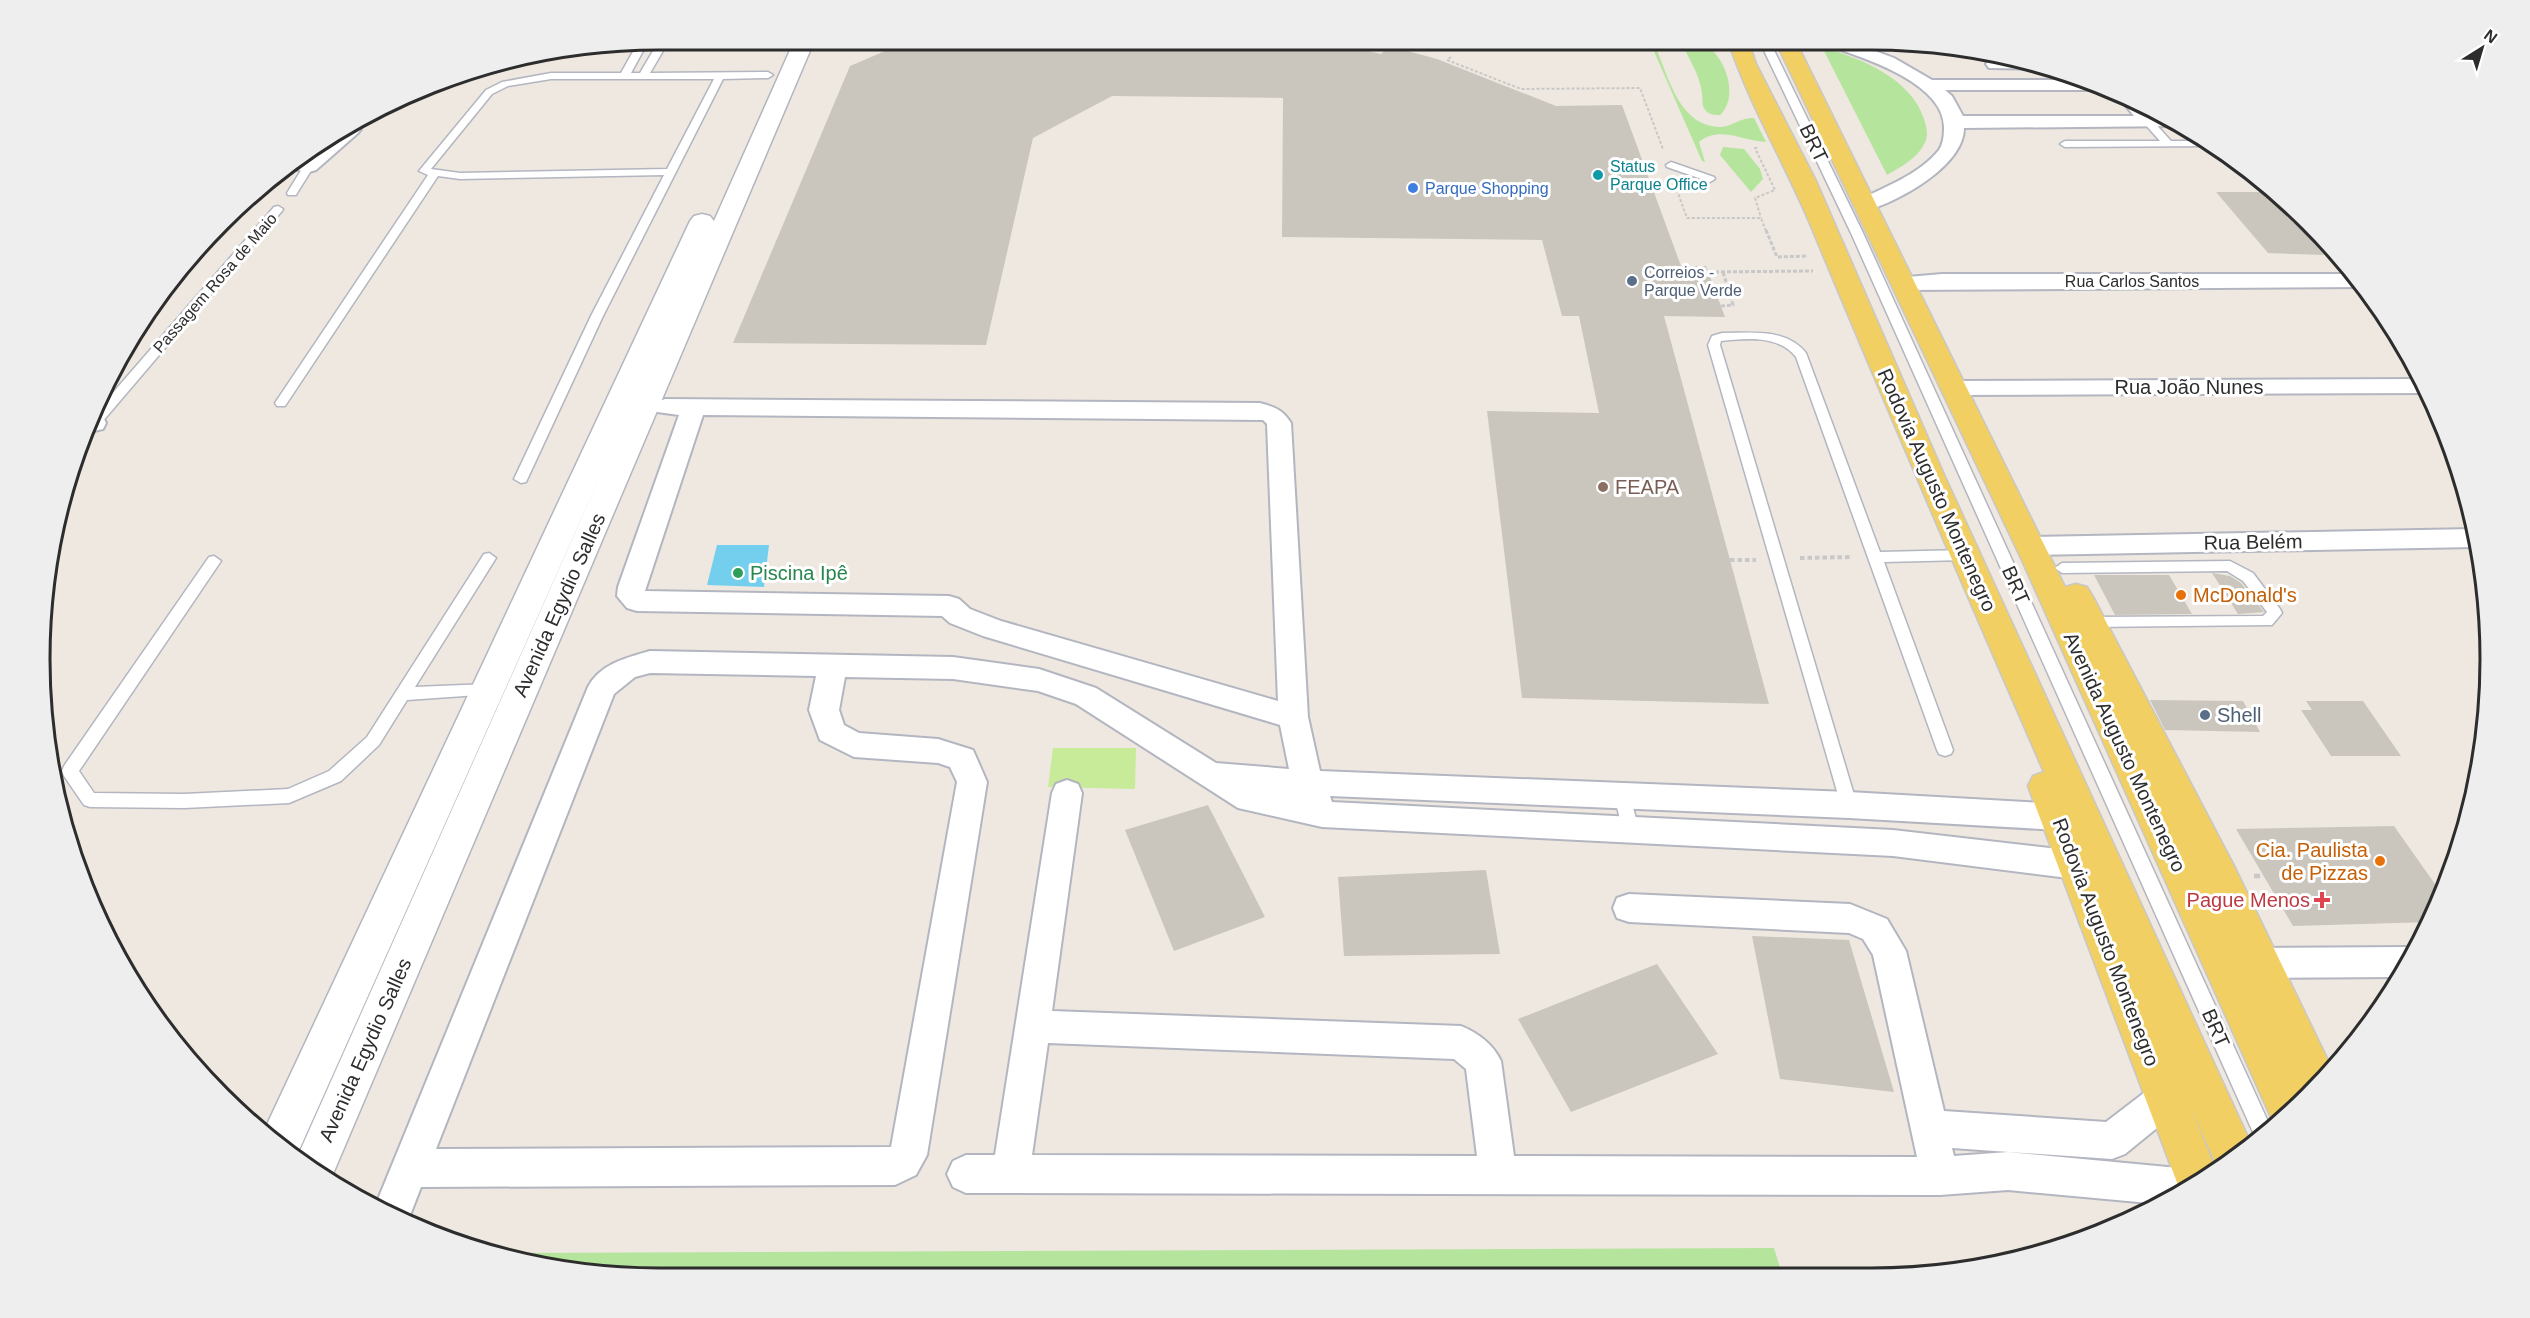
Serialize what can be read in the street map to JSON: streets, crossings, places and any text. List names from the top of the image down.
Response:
{
  "streets": {
    "main road": ["Rodovia Augusto Montenegro", "Avenida Augusto Montenegro"],
    "street": [
      "Rua Carlos Santos",
      "Rua João Nunes",
      "Rua Belém",
      "Avenida Egydio Salles"
    ],
    "lane": ["BRT", "Passagem Rosa de Maio"]
  },
  "crossings": [
    ["BRT", "Avenida Augusto Montenegro"],
    ["Rua Belém", "Avenida Augusto Montenegro"]
  ],
  "places": {
    "other": [
      "Status Parque Office",
      "Parque Shopping",
      "Correios - Parque Verde",
      "FEAPA",
      "Piscina Ipê",
      "McDonald's",
      "Shell",
      "Cia. Paulista de Pizzas"
    ],
    "health": ["Pague Menos"]
  },
  "north": "top right"
}
